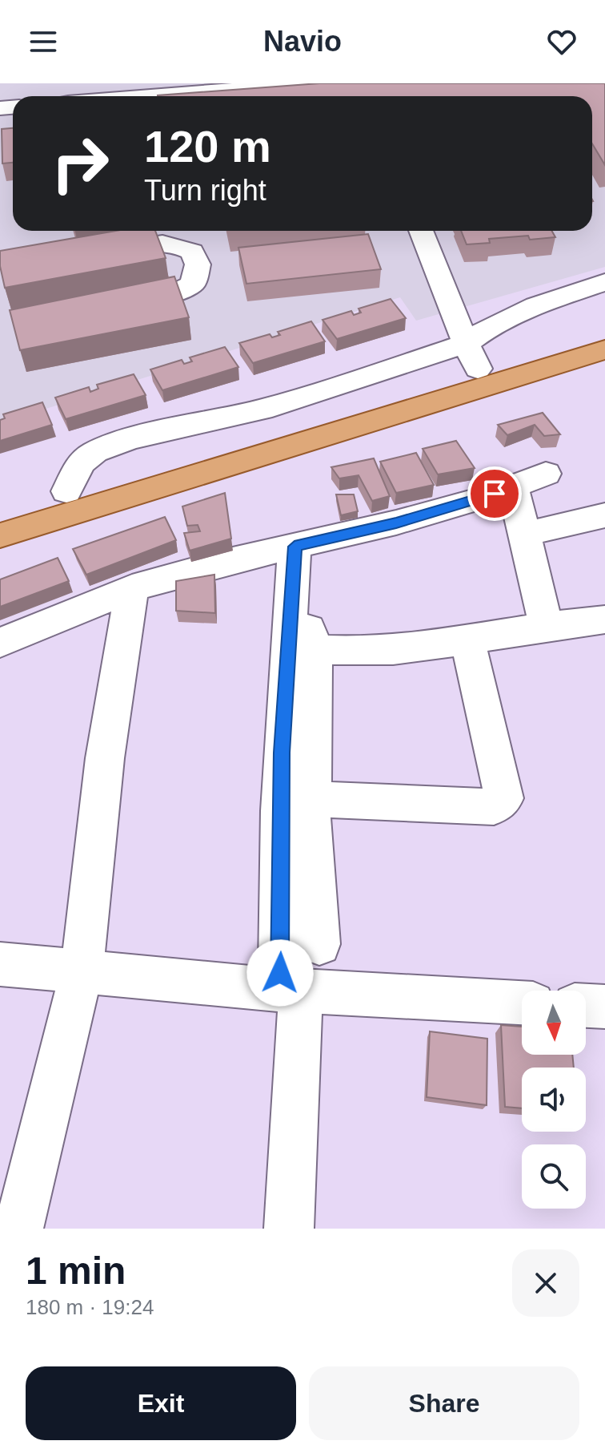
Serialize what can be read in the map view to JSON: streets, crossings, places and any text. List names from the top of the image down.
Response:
{
  "north": "bottom",
  "page": {
    "header": "Navio",
    "turn": ["120 m", "Turn right"],
    "heading": ["1 min", "180 m · 19:24"],
    "buttons": ["Exit", "Share"]
  }
}
